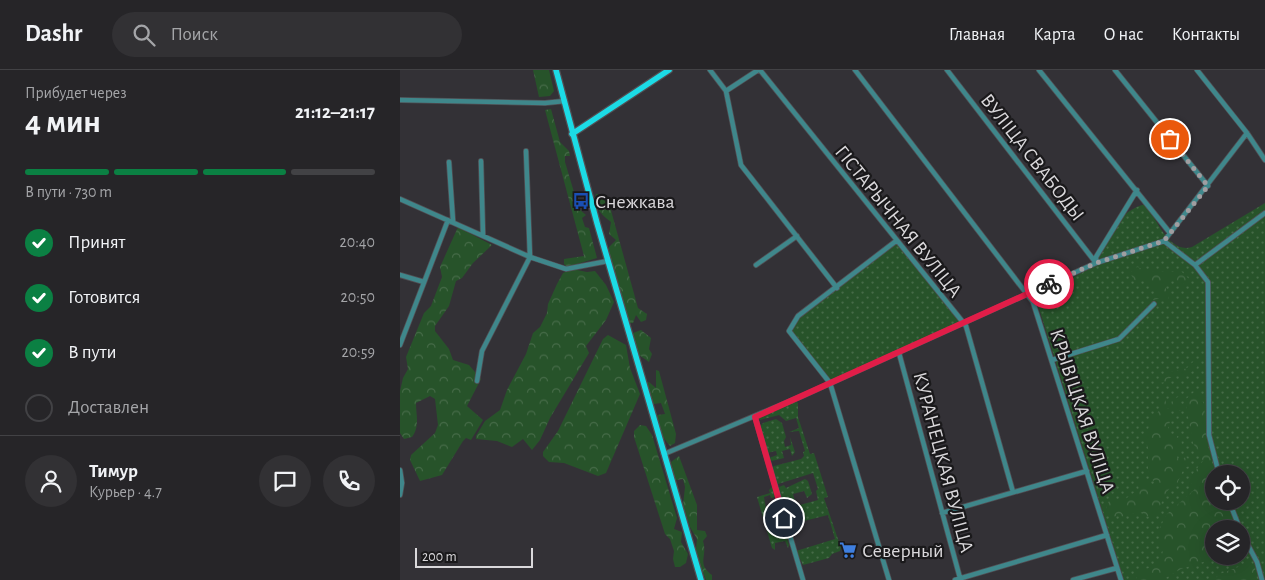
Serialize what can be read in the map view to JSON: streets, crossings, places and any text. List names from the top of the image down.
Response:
{
  "streets": {
    "street": [
      "ВУЛІЦА СВАБОДЫ",
      "ГІСТАРЫЧНАЯ ВУЛІЦА",
      "КРЫВІЦКАЯ ВУЛІЦА",
      "КУРАНЕЦКАЯ ВУЛІЦА"
    ]
  },
  "places": {
    "bus stop": ["Снежкава"],
    "supermarket": ["Северный"]
  },
  "scale_bar": "200 m",
  "page": {
    "header": "Dashr",
    "search": "Поиск",
    "nav": [
      "Главная",
      "Карта",
      "О нас",
      "Контакты"
    ],
    "heading": ["4 мин", "Прибудет через", "21:12–21:17"],
    "panel": ["Тимур", "Курьер · 4.7"],
    "bar": "В пути · 730 m",
    "list": [
      ["Принят", "20:40"],
      ["Готовится", "20:50"],
      ["В пути", "20:59"],
      "Доставлен"
    ],
    "scale": "200 m"
  }
}
